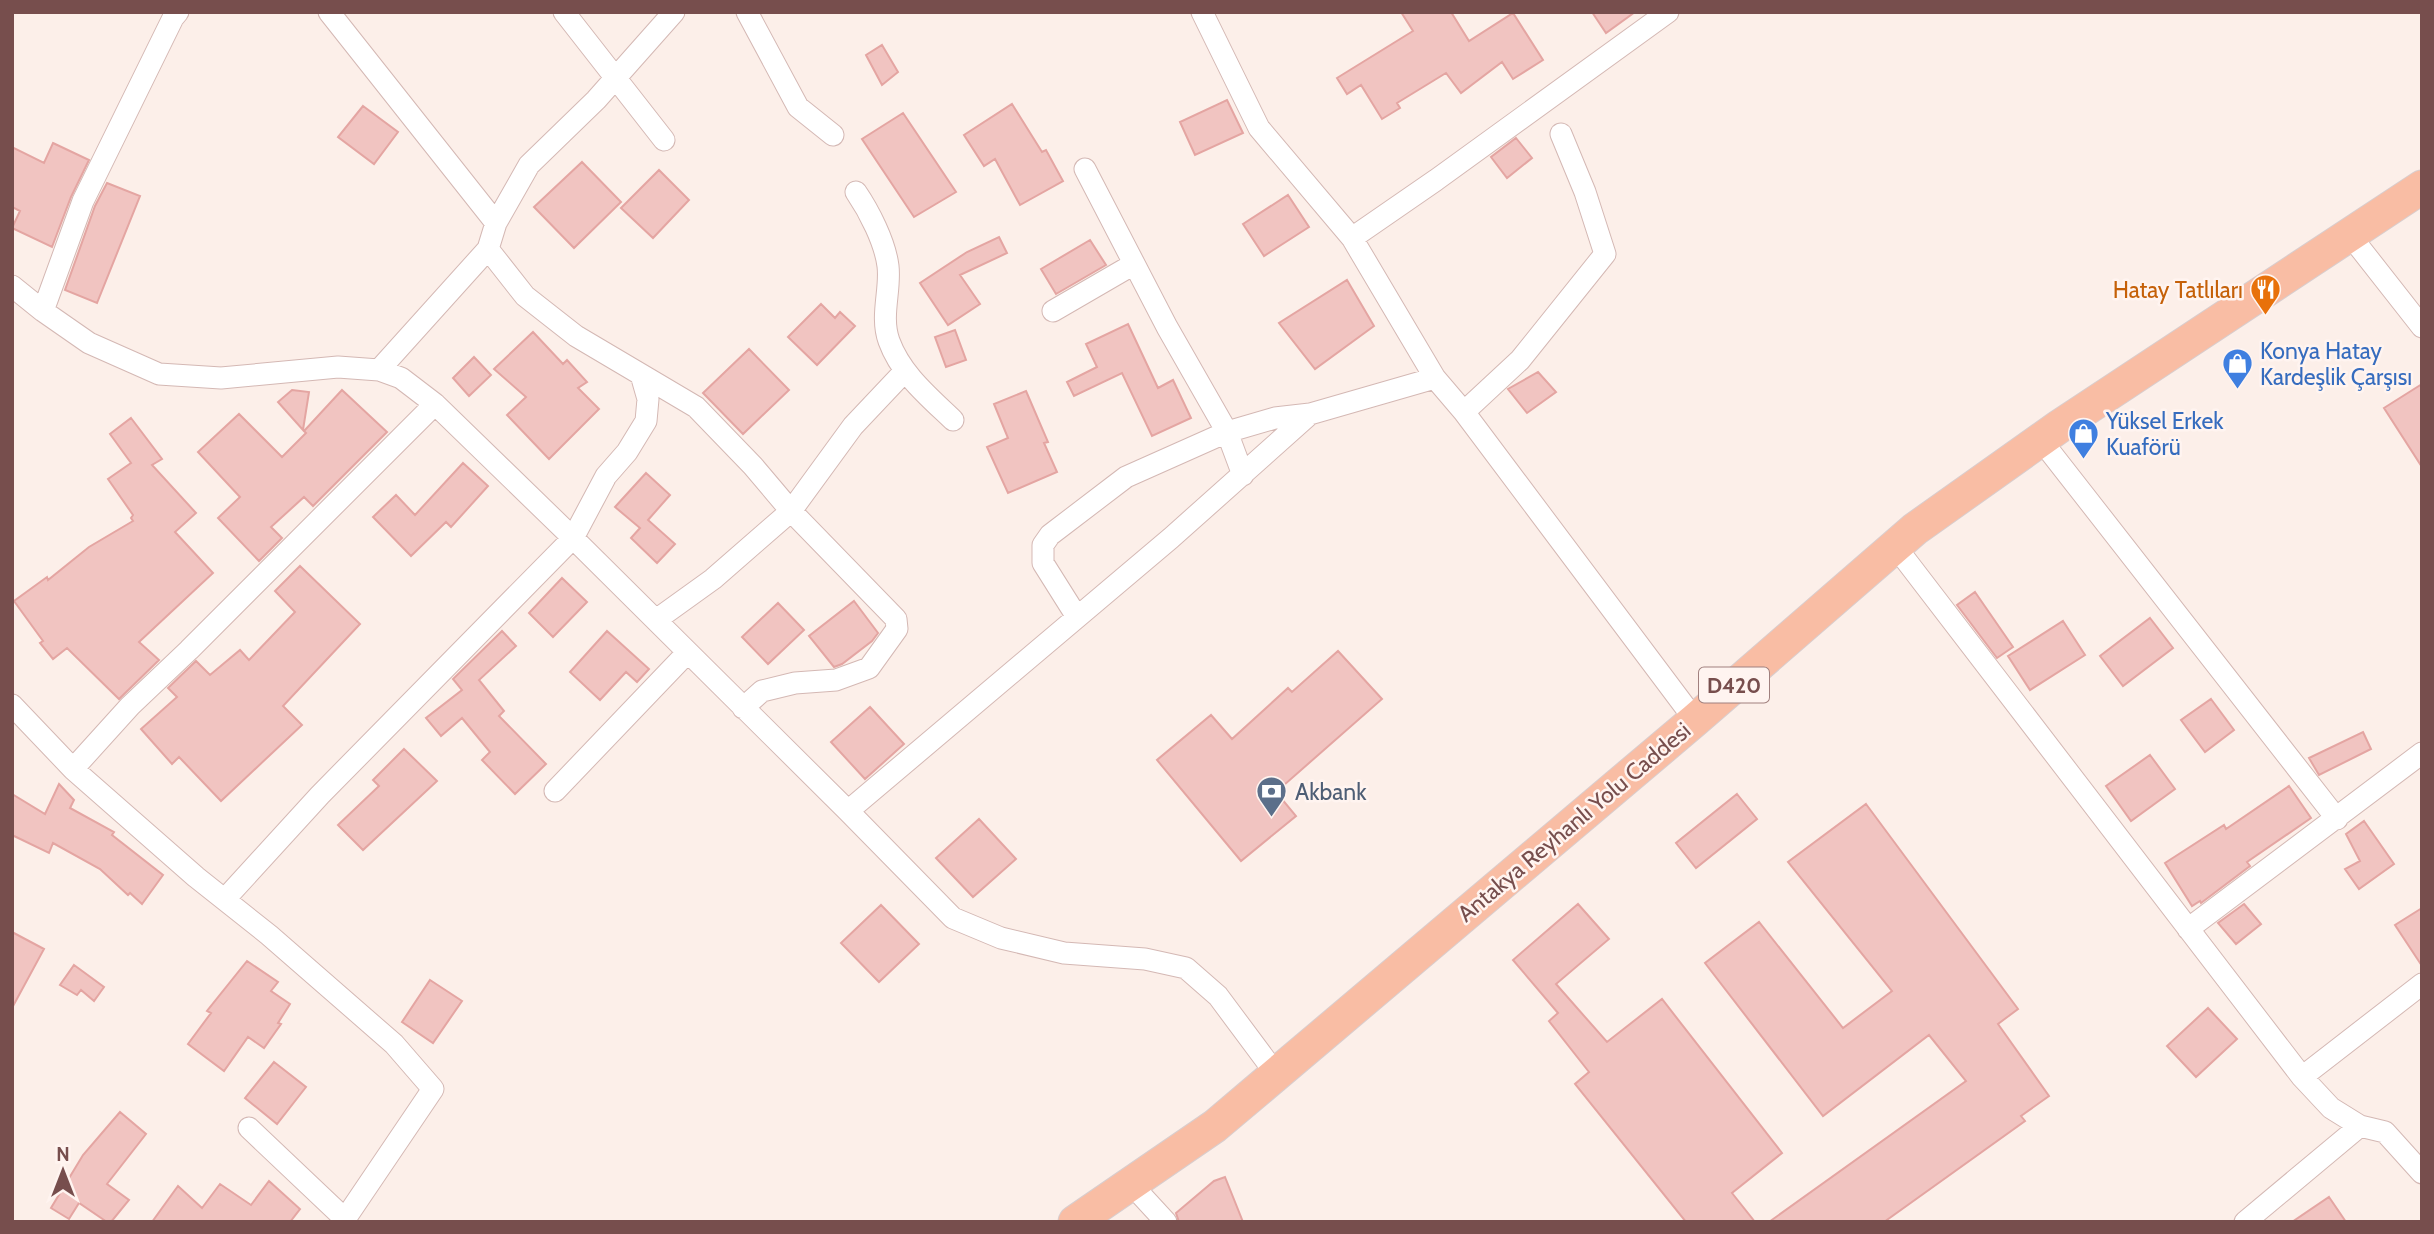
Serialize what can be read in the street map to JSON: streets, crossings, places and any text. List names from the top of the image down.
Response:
{
  "streets": {
    "main road": ["D420", "Antakya Reyhanlı Yolu Caddesi"]
  },
  "places": {
    "restaurant": ["Hatay Tatlıları"],
    "shop": ["Konya Hatay Kardeşlik Çarşısı", "Yüksel Erkek Kuaförü"],
    "bank": ["Akbank"]
  },
  "north": "top"
}
